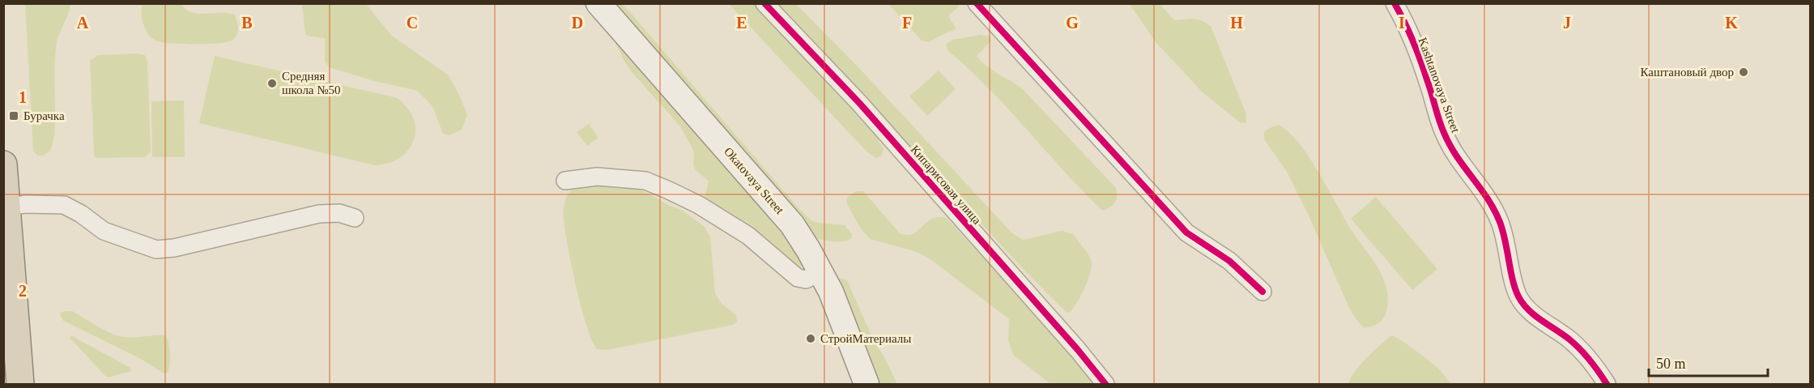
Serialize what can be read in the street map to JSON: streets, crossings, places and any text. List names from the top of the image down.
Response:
{
  "streets": {
    "main road": ["Okatovaya Street"],
    "street": ["Kashtanovaya Street", "Кипарисовая улица"]
  },
  "places": {
    "other": ["Каштановый двор", "Средняя школа №50", "СтройМатериалы"],
    "transit": ["Бурачка"]
  },
  "scale_bar": "50 m",
  "grid": {
    "columns": [
      "A",
      "B",
      "C",
      "D",
      "E",
      "F",
      "G",
      "H",
      "I",
      "J",
      "K"
    ],
    "rows": ["1", "2"]
  }
}
